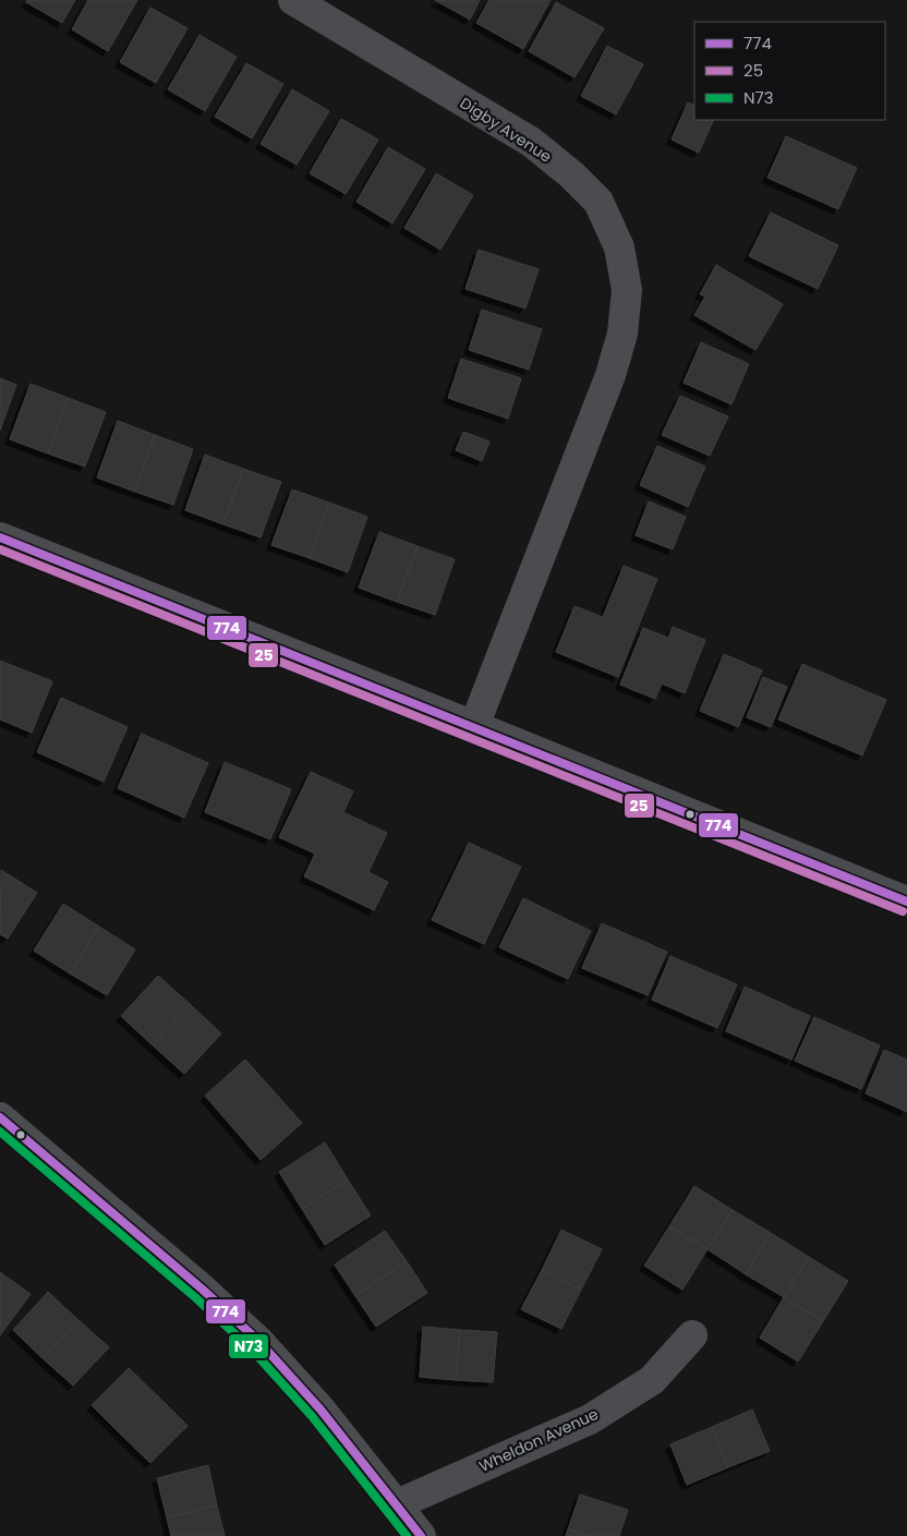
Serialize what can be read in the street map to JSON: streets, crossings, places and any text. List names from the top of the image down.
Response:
{
  "streets": {
    "street": ["Digby Avenue", "Wheldon Avenue"]
  },
  "lines": ["transit line 774", "transit line 25", "transit line N73"],
  "legend": ["774", "25", "N73"]
}
